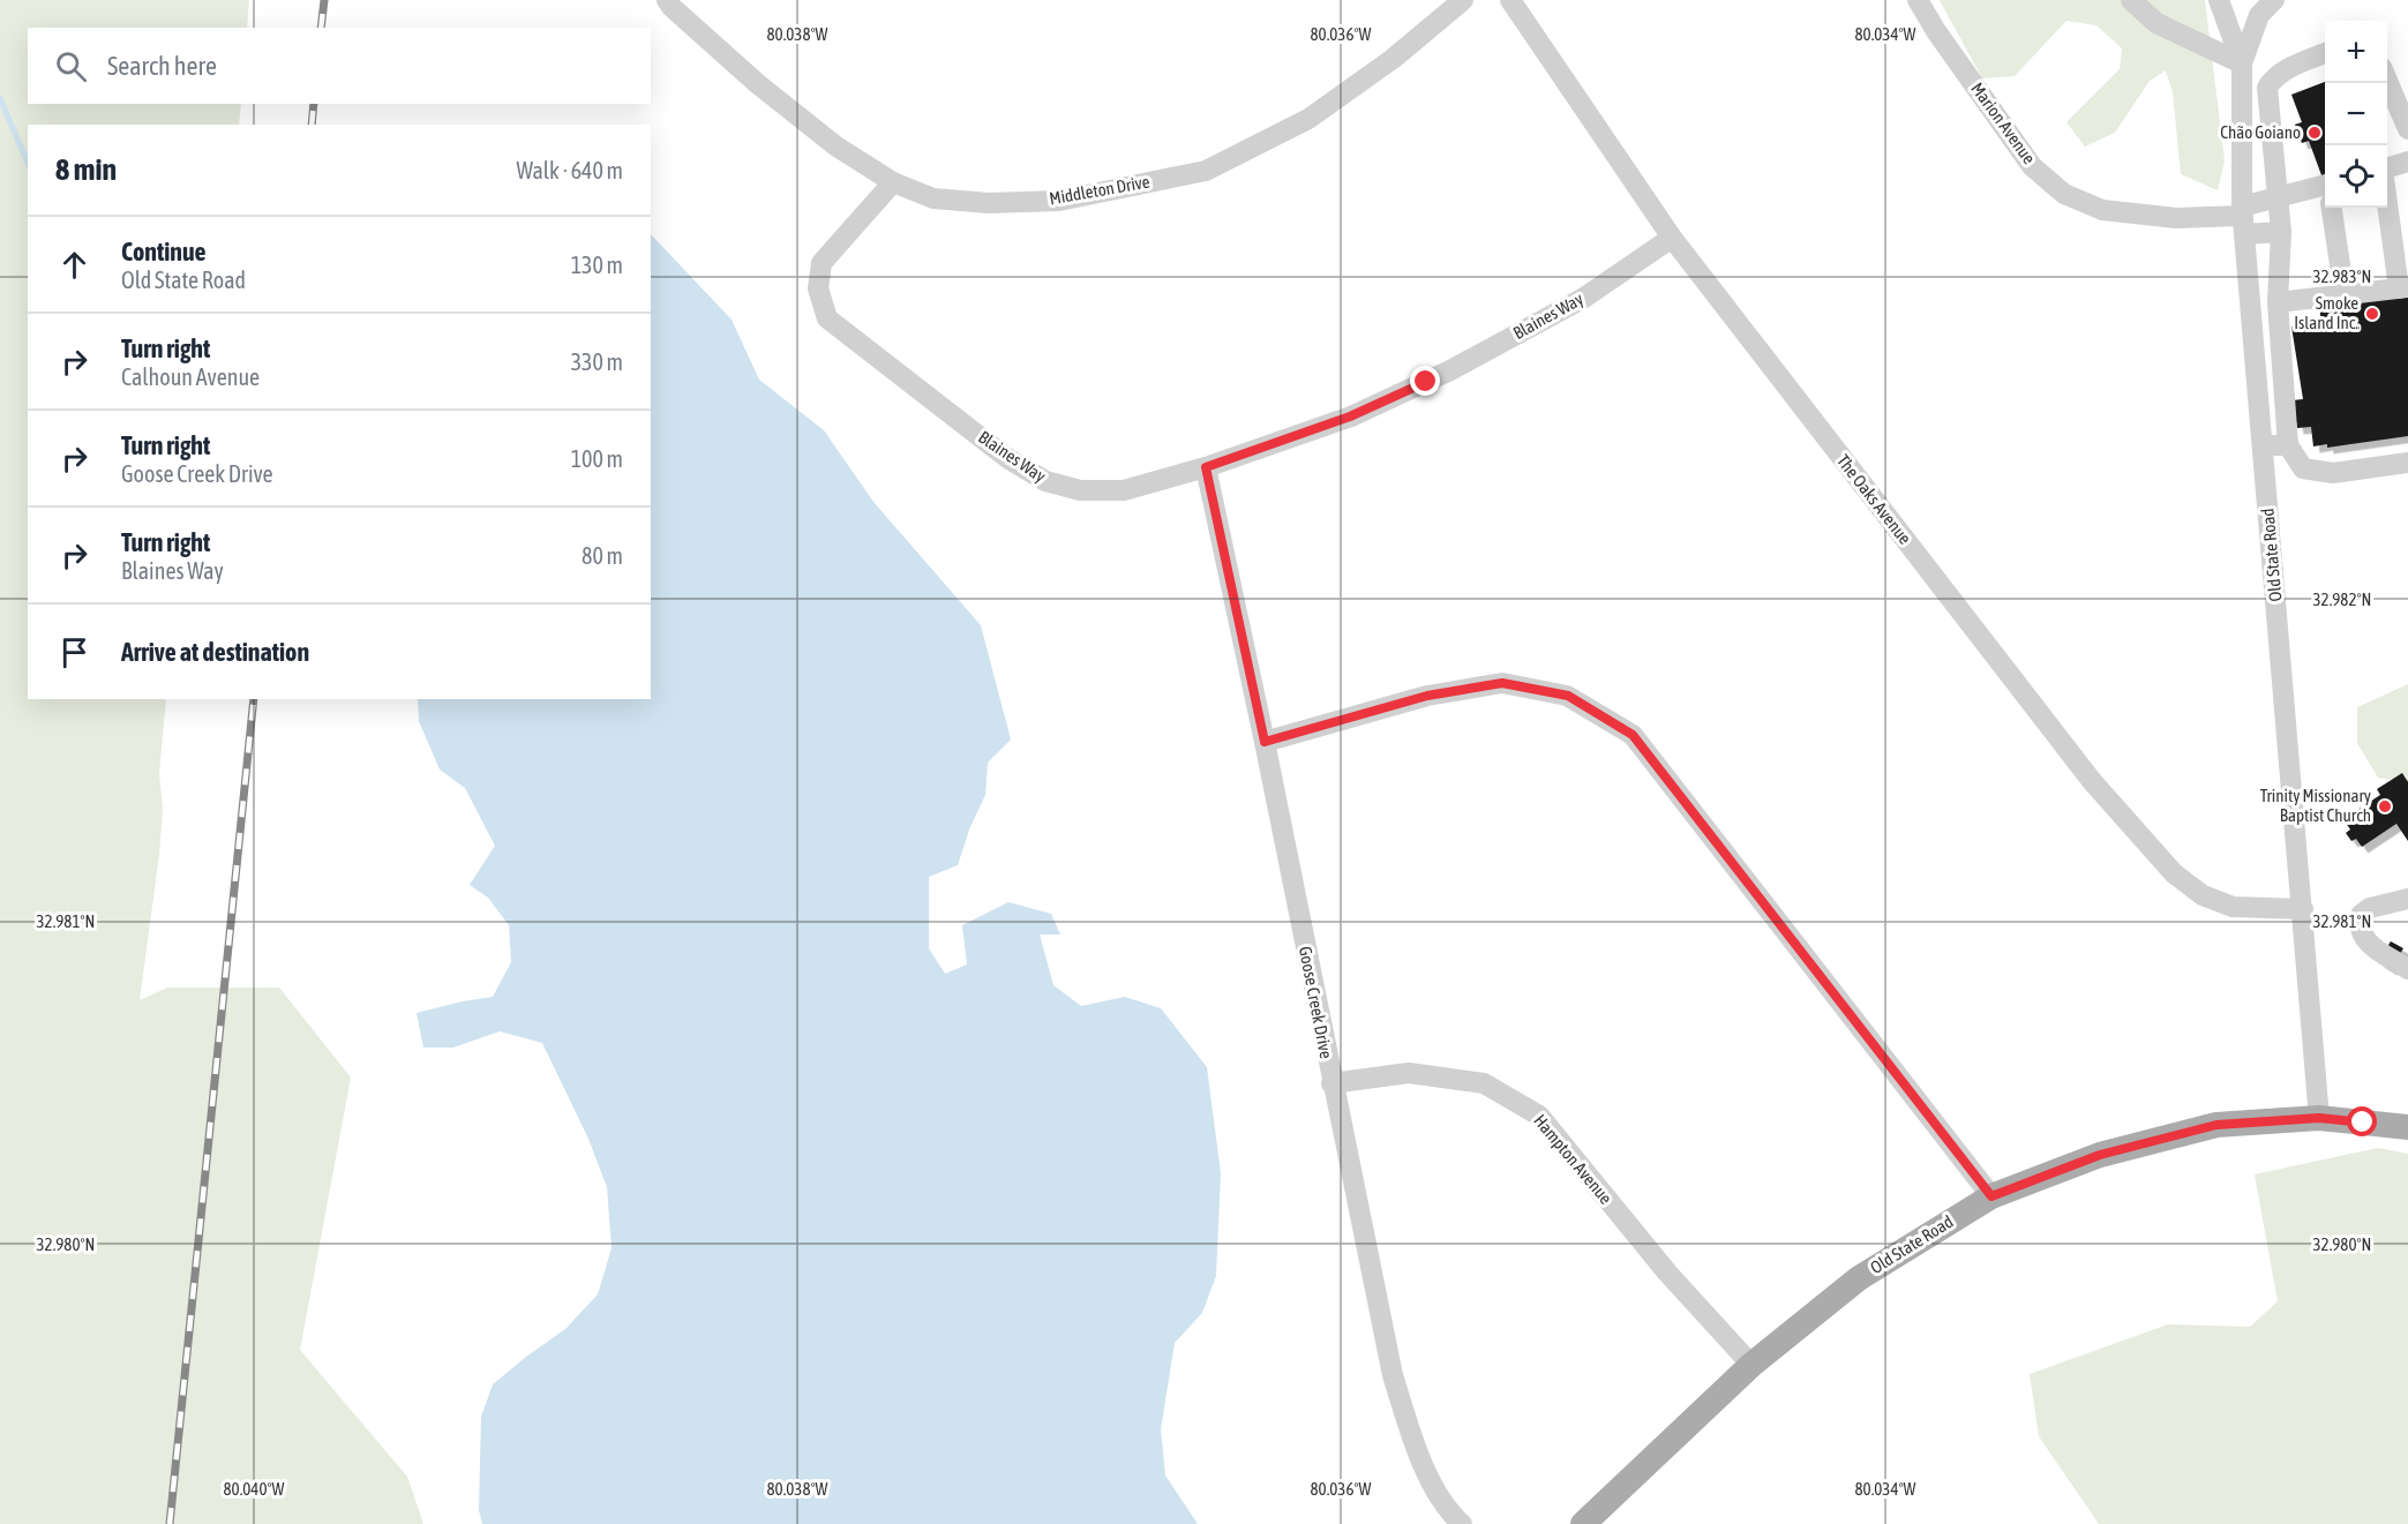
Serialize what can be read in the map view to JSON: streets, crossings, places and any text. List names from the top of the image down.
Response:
{
  "streets": {
    "main road": ["Old State Road"],
    "street": [
      "Marion Avenue",
      "Middleton Drive",
      "Blaines Way",
      "The Oaks Avenue",
      "Goose Creek Drive",
      "Hampton Avenue"
    ]
  },
  "crossings": [
    ["Marion Avenue", "Old State Road"],
    ["Middleton Drive", "Blaines Way"],
    ["Blaines Way", "The Oaks Avenue"],
    ["Blaines Way", "Goose Creek Drive"],
    ["The Oaks Avenue", "Old State Road"],
    ["Old State Road", "Hampton Avenue"],
    ["Goose Creek Drive", "Hampton Avenue"]
  ],
  "places": ["Chão Goiano", "Smoke Island Inc.", "Trinity Missionary Baptist Church"],
  "page": {
    "map_buttons": ["+", "−"],
    "search": "Search here",
    "heading": ["8 min", "Walk · 640 m"],
    "list": [
      ["Continue", "Old State Road", "130 m"],
      ["Turn right", "Calhoun Avenue", "330 m"],
      ["Turn right", "Goose Creek Drive", "100 m"],
      ["Turn right", "Blaines Way", "80 m"],
      "Arrive at destination"
    ]
  },
  "coordinates": [
    "80.038°W",
    "80.036°W",
    "80.034°W",
    "32.983°N",
    "32.982°N",
    "32.981°N",
    "32.980°N",
    "80.040°W"
  ]
}
